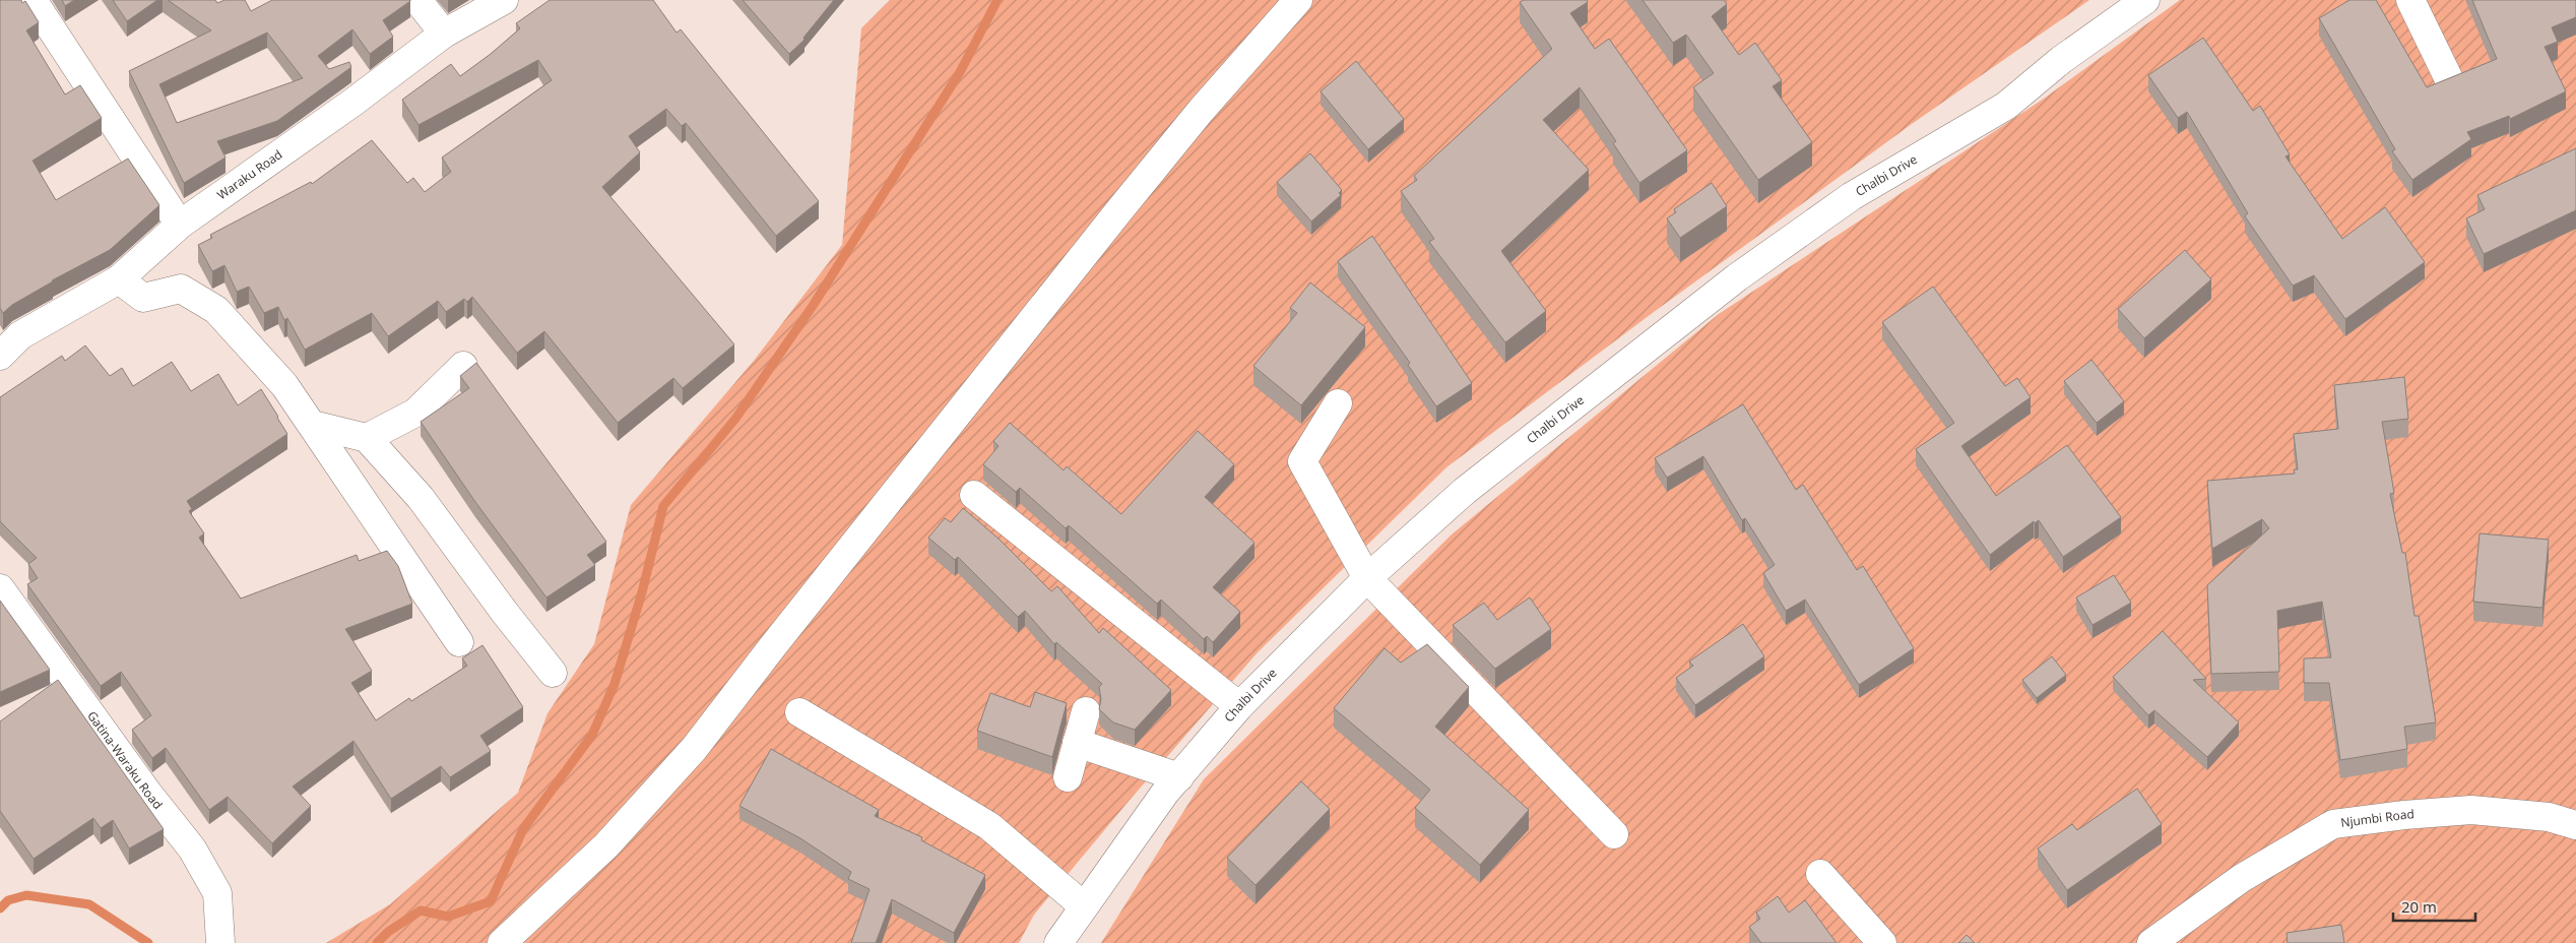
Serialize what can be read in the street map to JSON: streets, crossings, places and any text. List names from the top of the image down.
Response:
{
  "streets": {
    "street": [
      "Waraku Road",
      "Chalbi Drive",
      "Gatina-Waraku Road",
      "Njumbi Road"
    ]
  },
  "scale_bar": "20 m"
}
